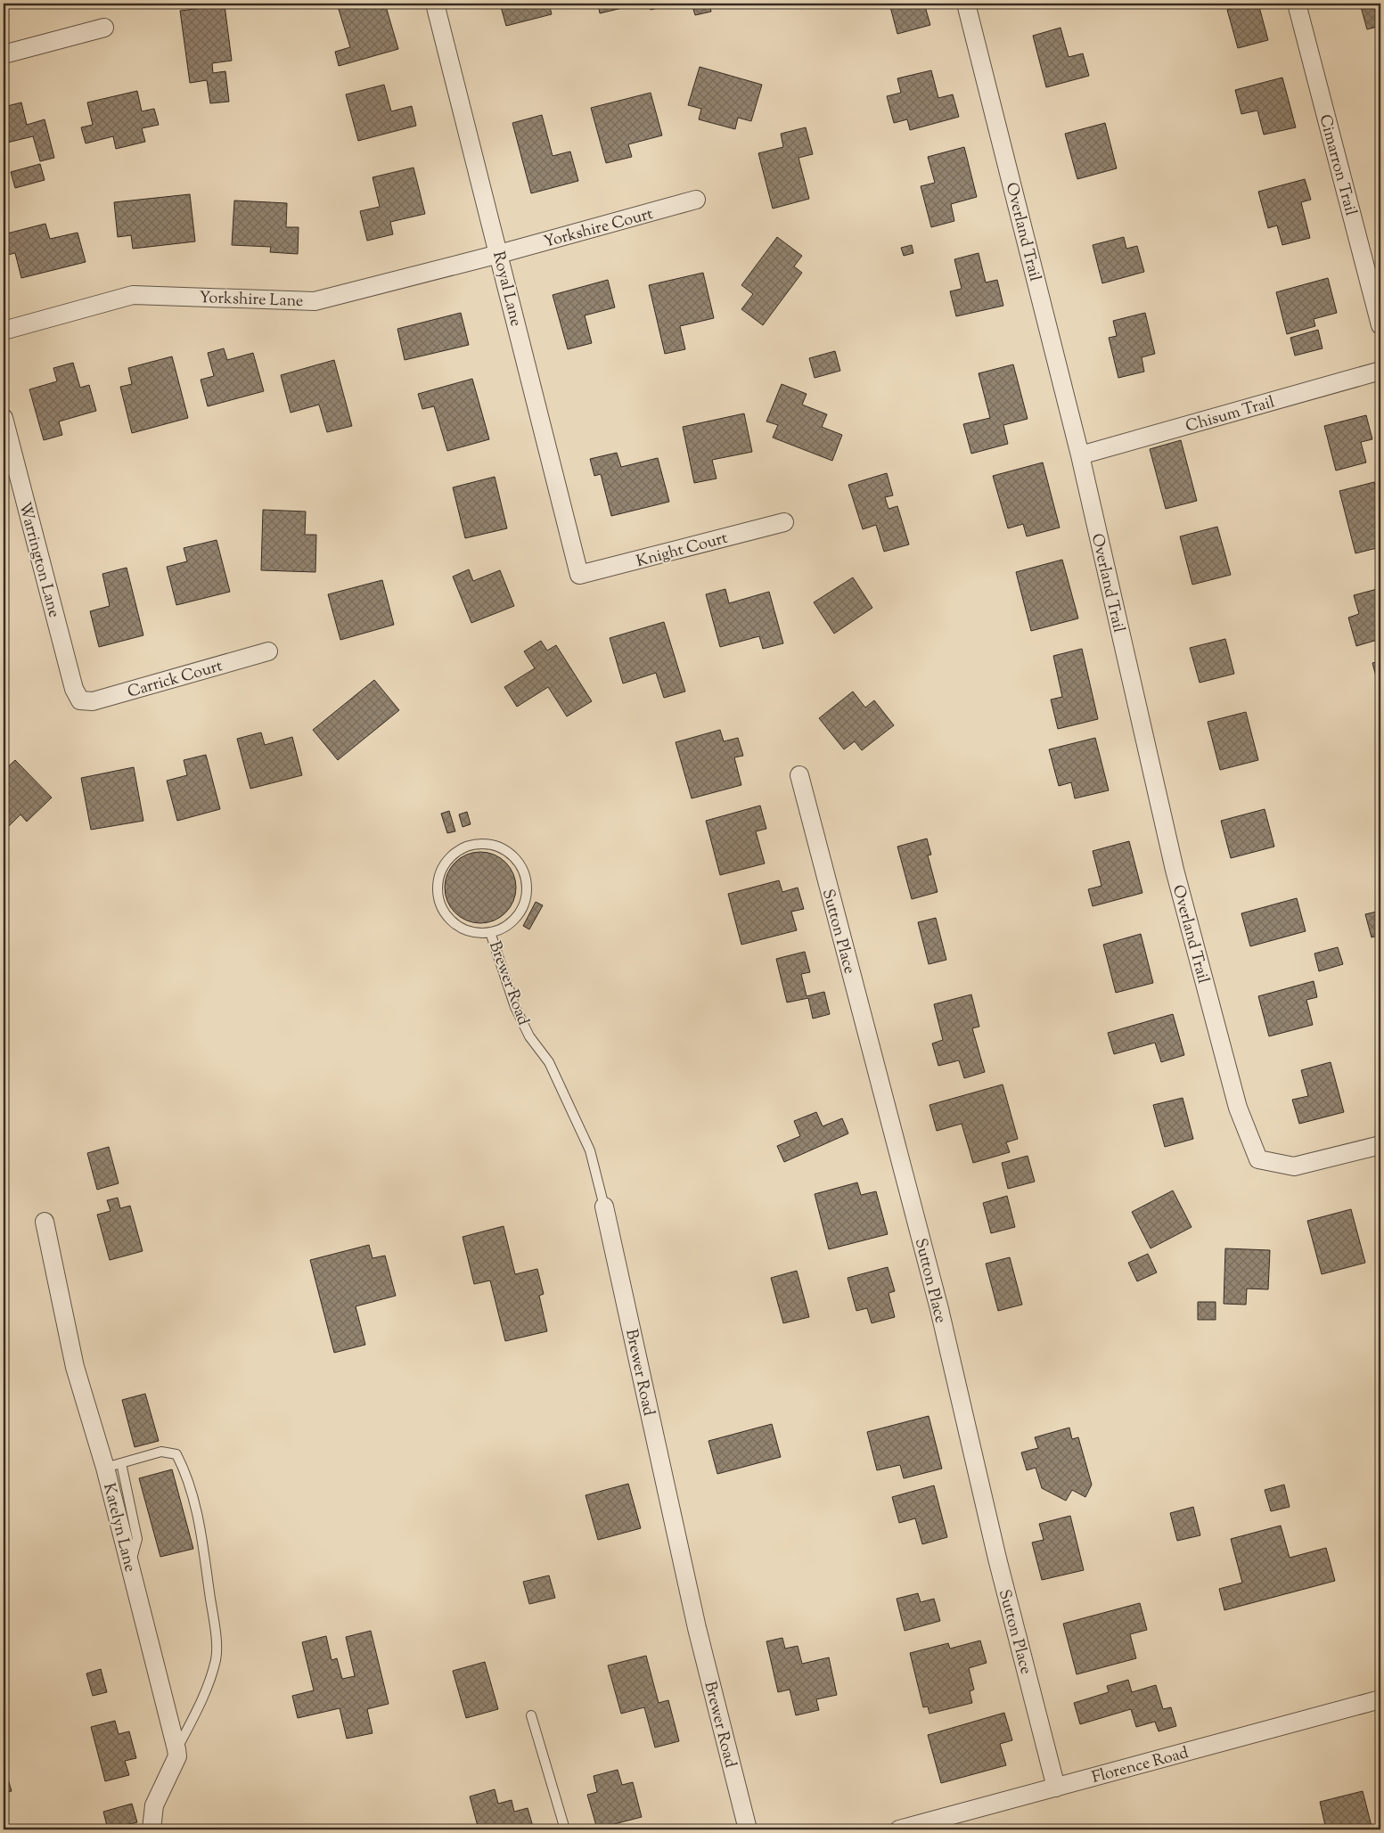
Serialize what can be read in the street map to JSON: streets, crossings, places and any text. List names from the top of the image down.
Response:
{
  "streets": {
    "street": [
      "Cimarron Trail",
      "Yorkshire Court",
      "Overland Trail",
      "Royal Lane",
      "Yorkshire Lane",
      "Chisum Trail",
      "Knight Court",
      "Warrington Lane",
      "Carrick Court",
      "Sutton Place",
      "Brewer Road",
      "Katelyn Lane",
      "Florence Road"
    ]
  },
  "crossings": [
    ["Yorkshire Court", "Royal Lane"],
    ["Yorkshire Court", "Yorkshire Lane"],
    ["Overland Trail", "Chisum Trail"],
    ["Royal Lane", "Yorkshire Lane"],
    ["Royal Lane", "Knight Court"],
    ["Warrington Lane", "Carrick Court"],
    ["Sutton Place", "Florence Road"]
  ]
}
